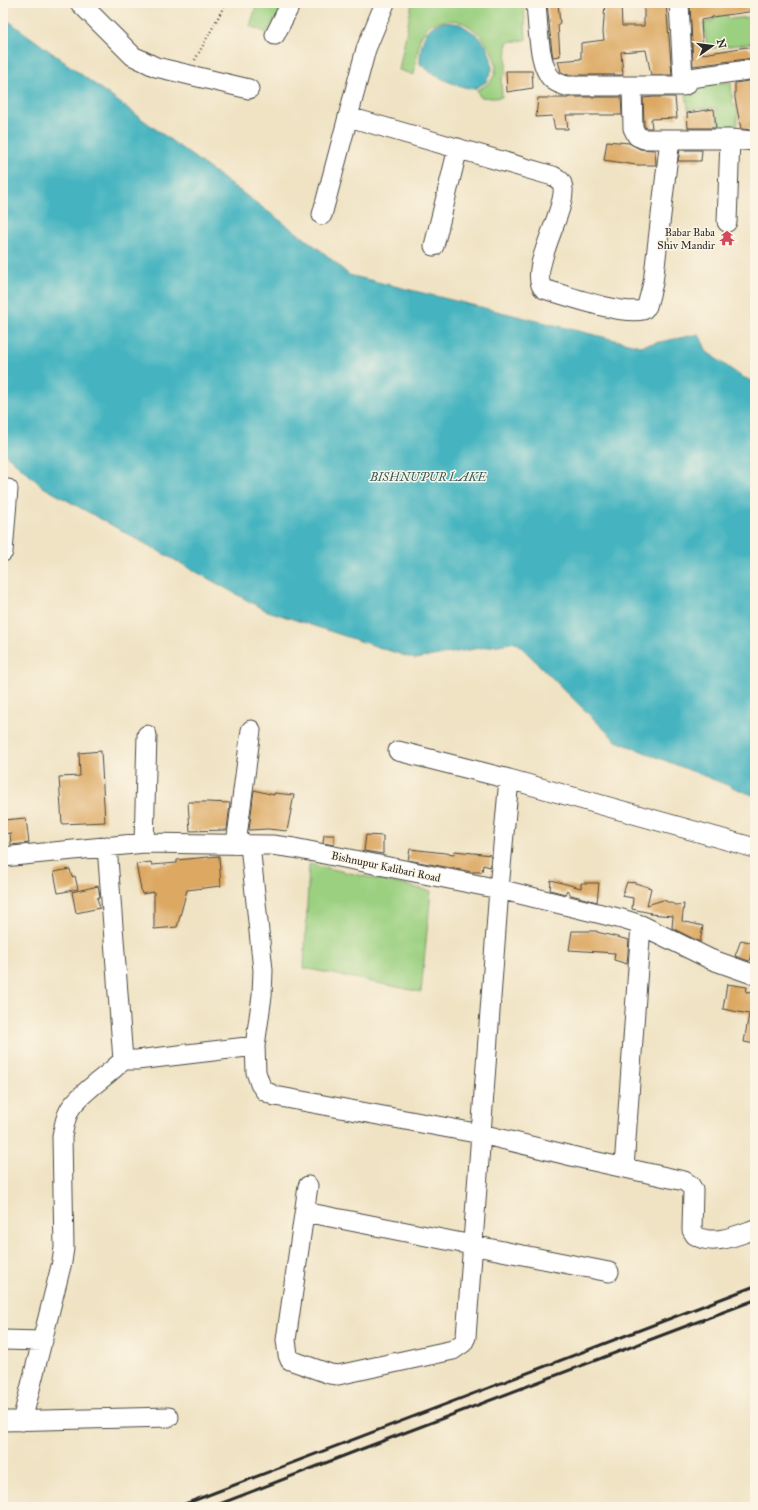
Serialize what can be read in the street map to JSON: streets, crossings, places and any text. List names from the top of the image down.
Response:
{
  "streets": {
    "street": ["Bishnupur Kalibari Road"]
  },
  "water": ["BISHNUPUR LAKE"],
  "places": {
    "temple": ["Babar Baba Shiv Mandir"]
  },
  "north": "right"
}
